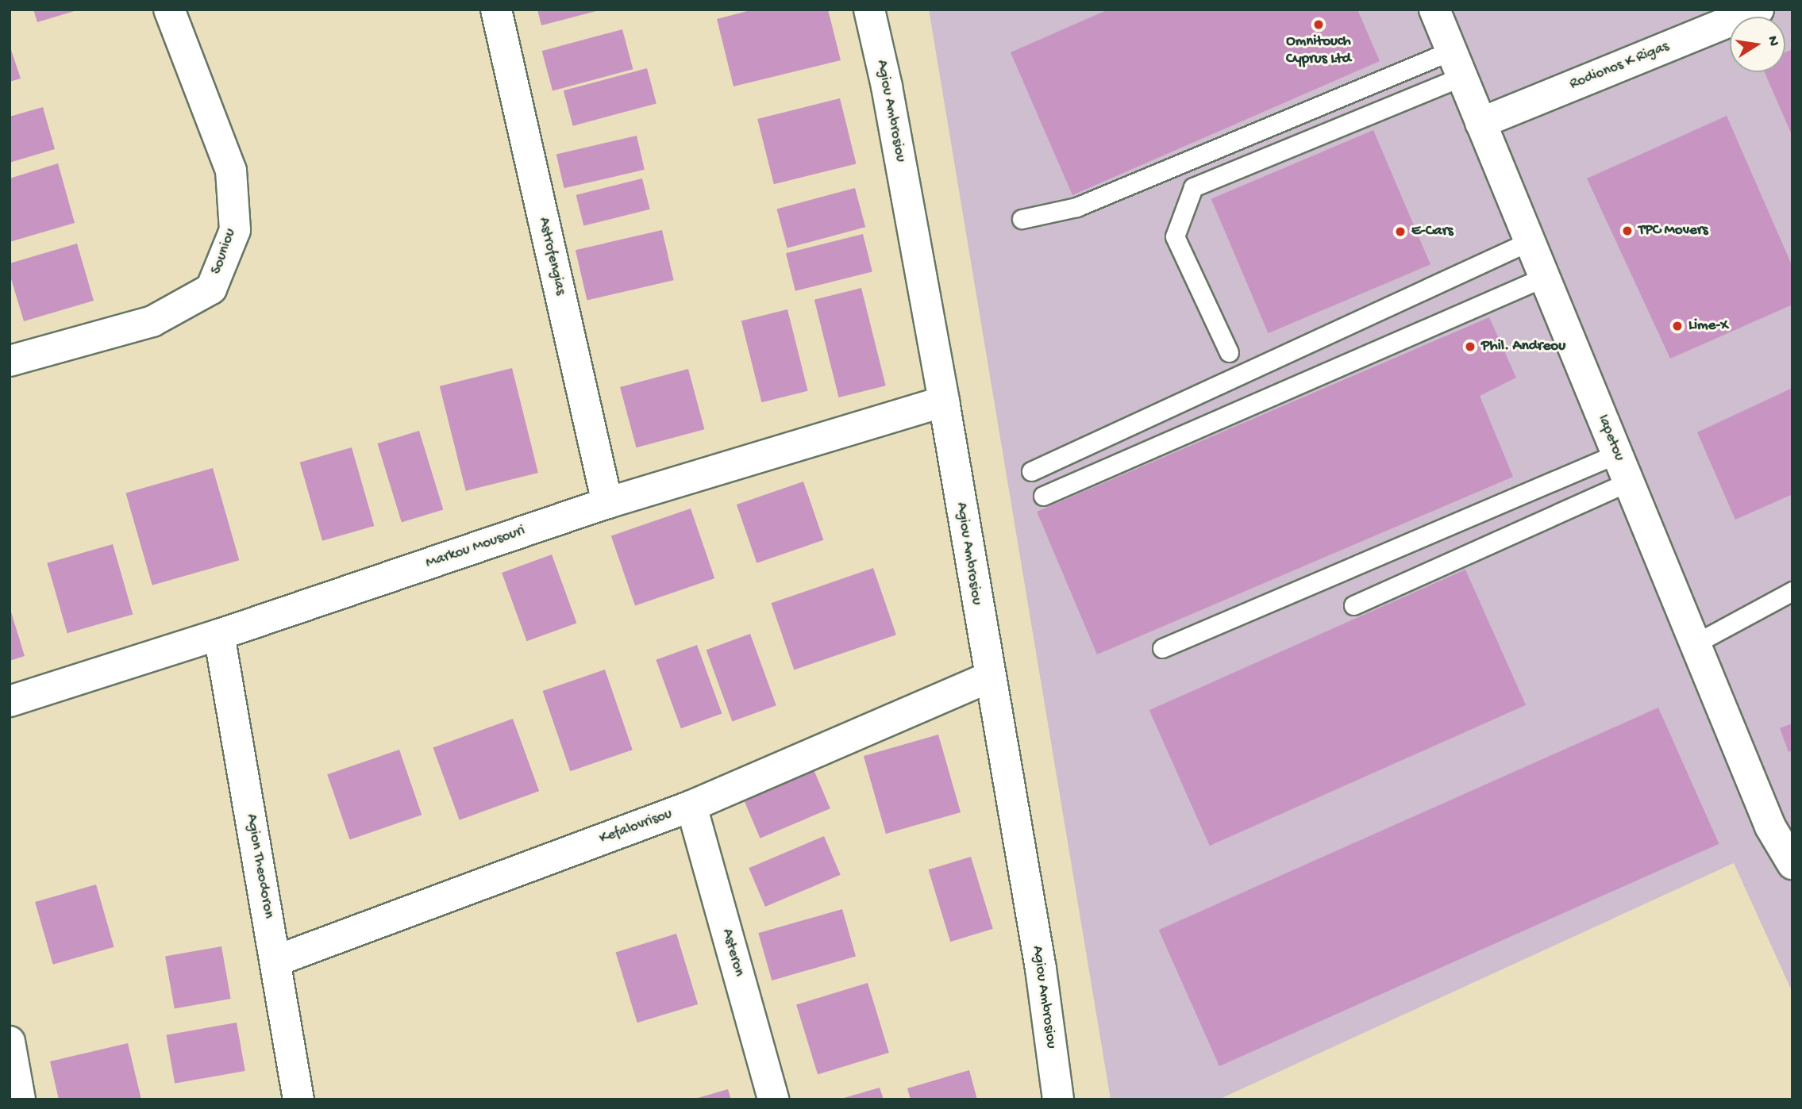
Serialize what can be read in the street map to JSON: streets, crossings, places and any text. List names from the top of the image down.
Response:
{
  "streets": {
    "street": [
      "Rodionos K Rigas",
      "Agiou Ambrosiou",
      "Souniou",
      "Astrofengias",
      "Iapetou",
      "Markou Mousouri",
      "Kefalovrisou",
      "Agion Theodoron",
      "Asteron"
    ]
  },
  "crossings": [
    ["Rodionos K Rigas", "Iapetou"],
    ["Agiou Ambrosiou", "Markou Mousouri"],
    ["Agiou Ambrosiou", "Kefalovrisou"],
    ["Astrofengias", "Markou Mousouri"],
    ["Markou Mousouri", "Agion Theodoron"],
    ["Kefalovrisou", "Agion Theodoron"],
    ["Kefalovrisou", "Asteron"]
  ],
  "places": [
    "Omnitouch Cyprus Ltd",
    "TPC Movers",
    "E-Cars",
    "Lime-X",
    "Phil. Andreou"
  ],
  "north": "right"
}
